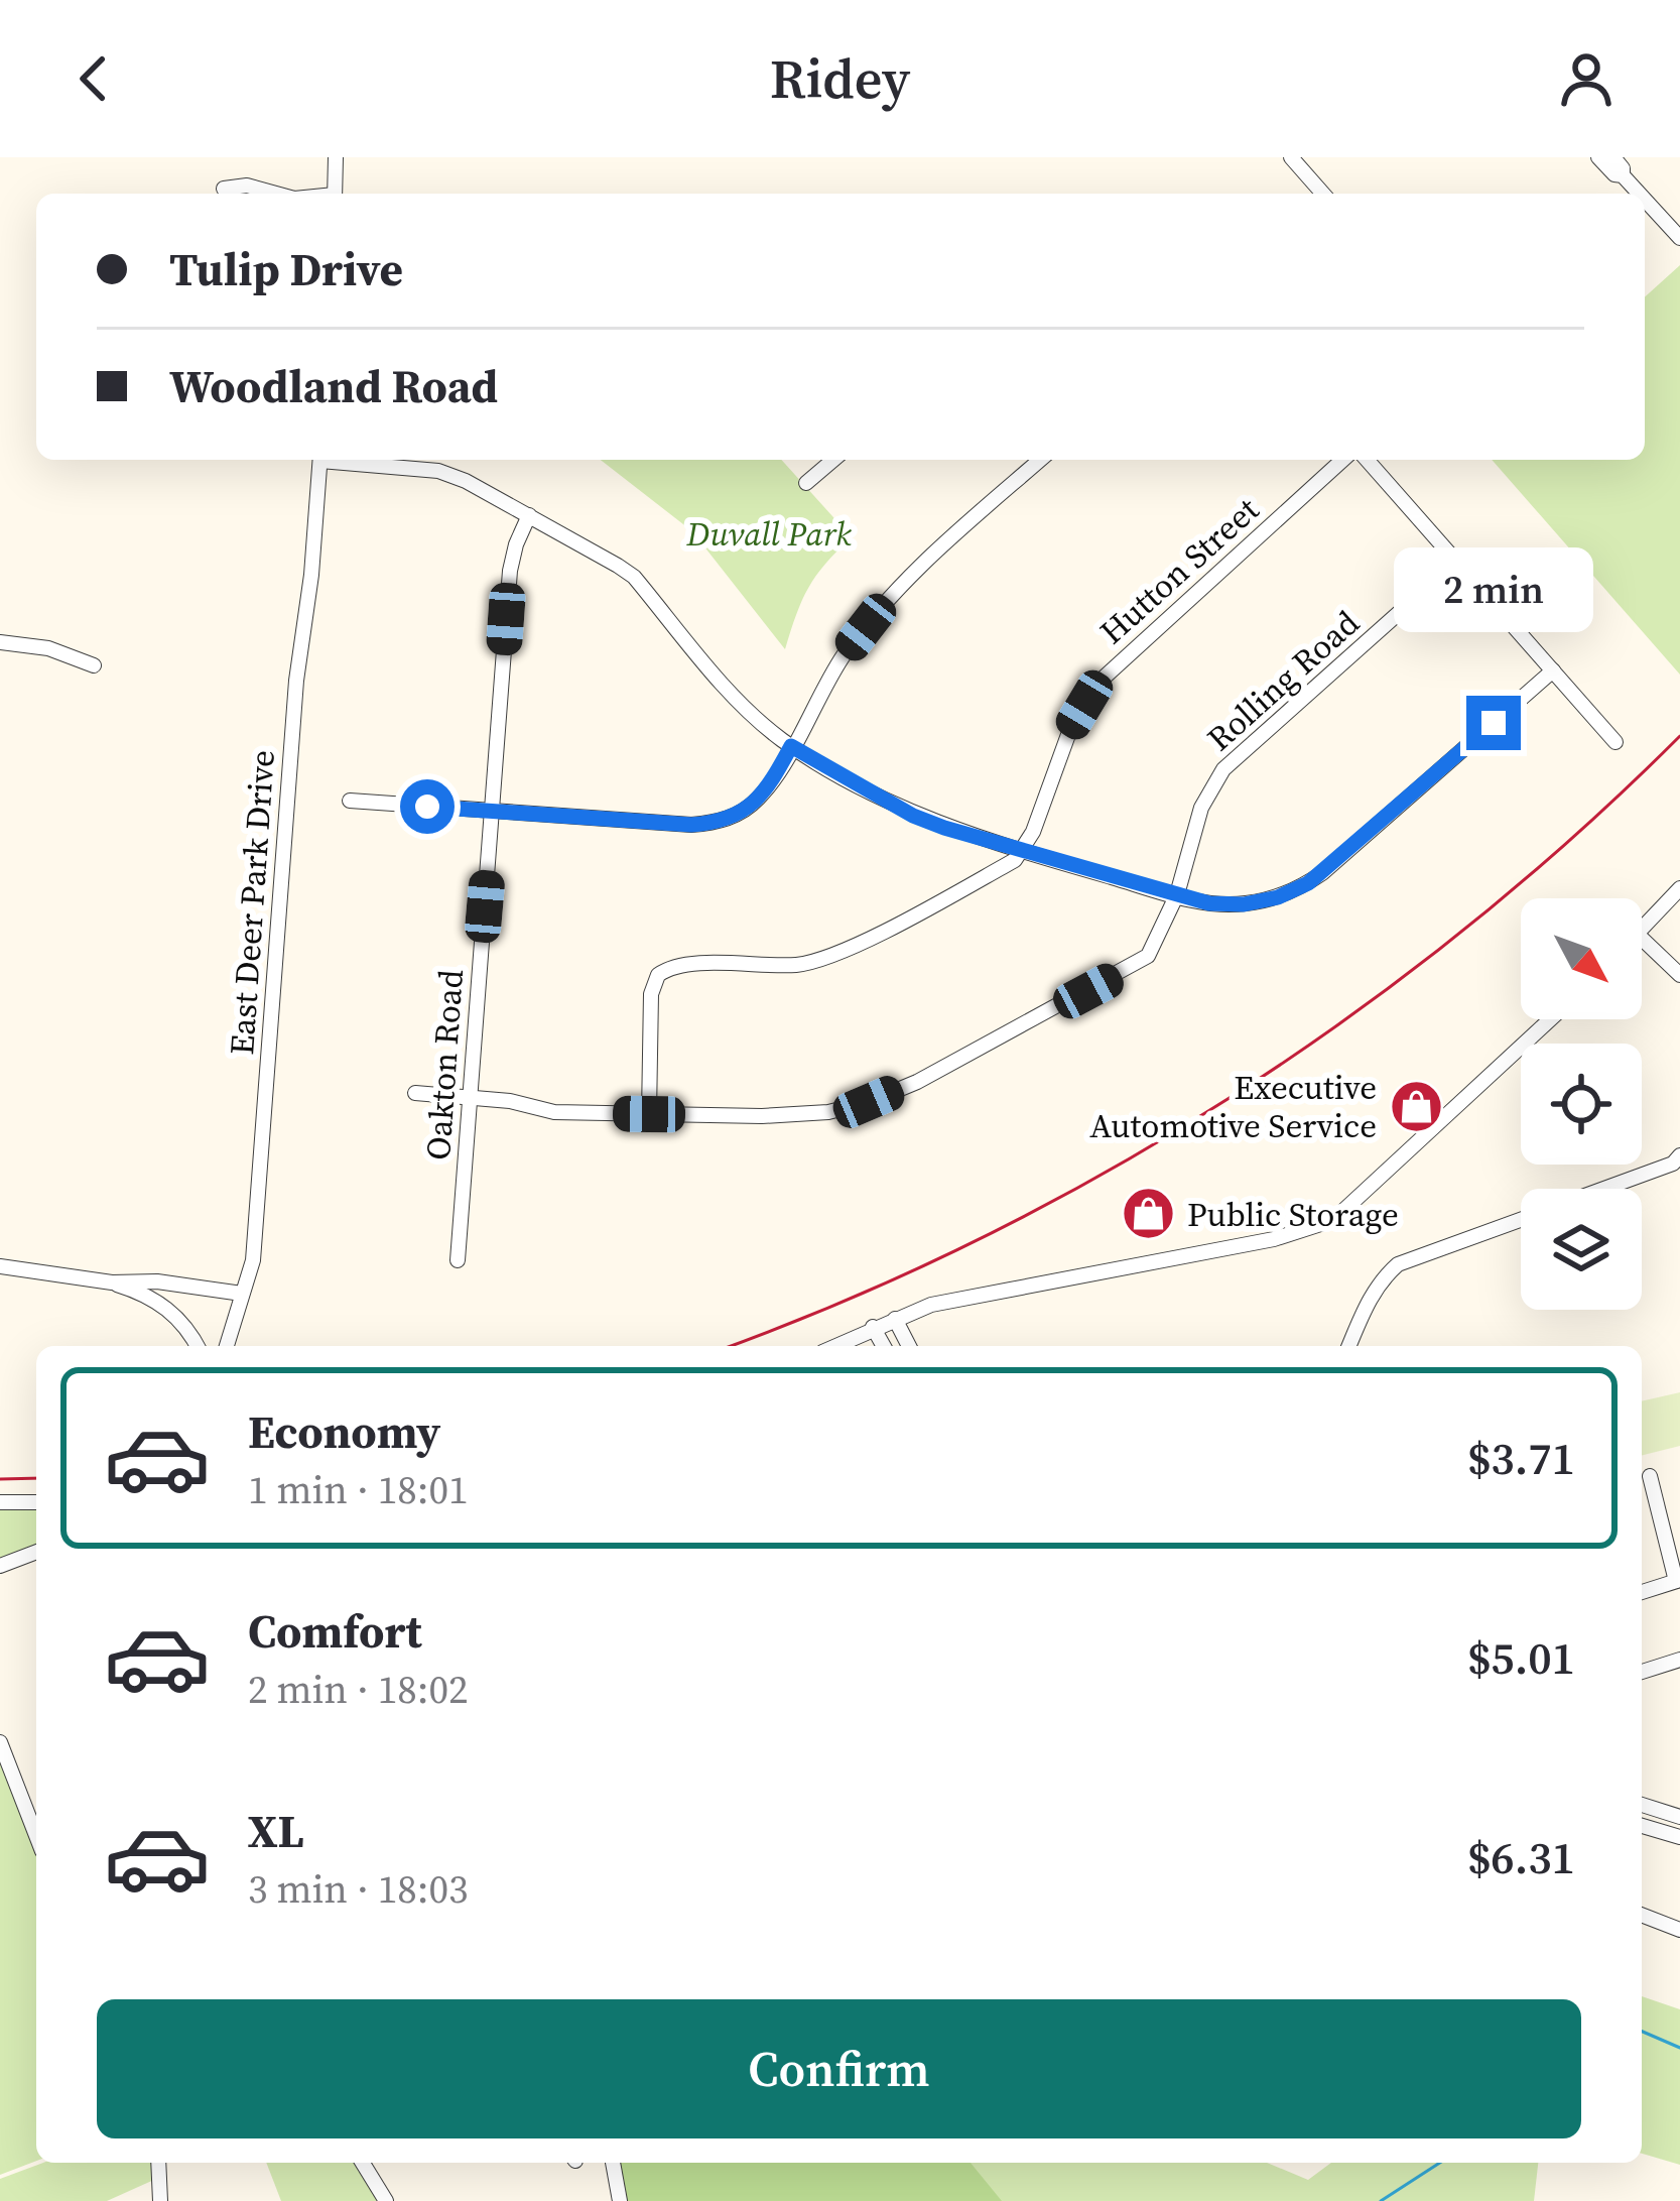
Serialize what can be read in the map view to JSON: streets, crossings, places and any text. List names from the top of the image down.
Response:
{
  "streets": {
    "street": [
      "Hutton Street",
      "Rolling Road",
      "East Deer Park Drive",
      "Oakton Road"
    ]
  },
  "crossings": [
    ["Rolling Road", "Oakton Road"]
  ],
  "parks": ["Duvall Park"],
  "places": {
    "shop": ["Executive Automotive Service", "Public Storage"]
  },
  "north": "bottom right",
  "page": {
    "header": "Ridey",
    "banner": ["Tulip Drive", "Woodland Road"],
    "bubble": "2 min",
    "list": [
      {
        "name": "Economy",
        "note": "1 min · 18:01",
        "value": "$3.71"
      },
      {
        "name": "Comfort",
        "note": "2 min · 18:02",
        "value": "$5.01"
      },
      {
        "name": "XL",
        "note": "3 min · 18:03",
        "value": "$6.31"
      }
    ],
    "buttons": "Confirm"
  }
}
